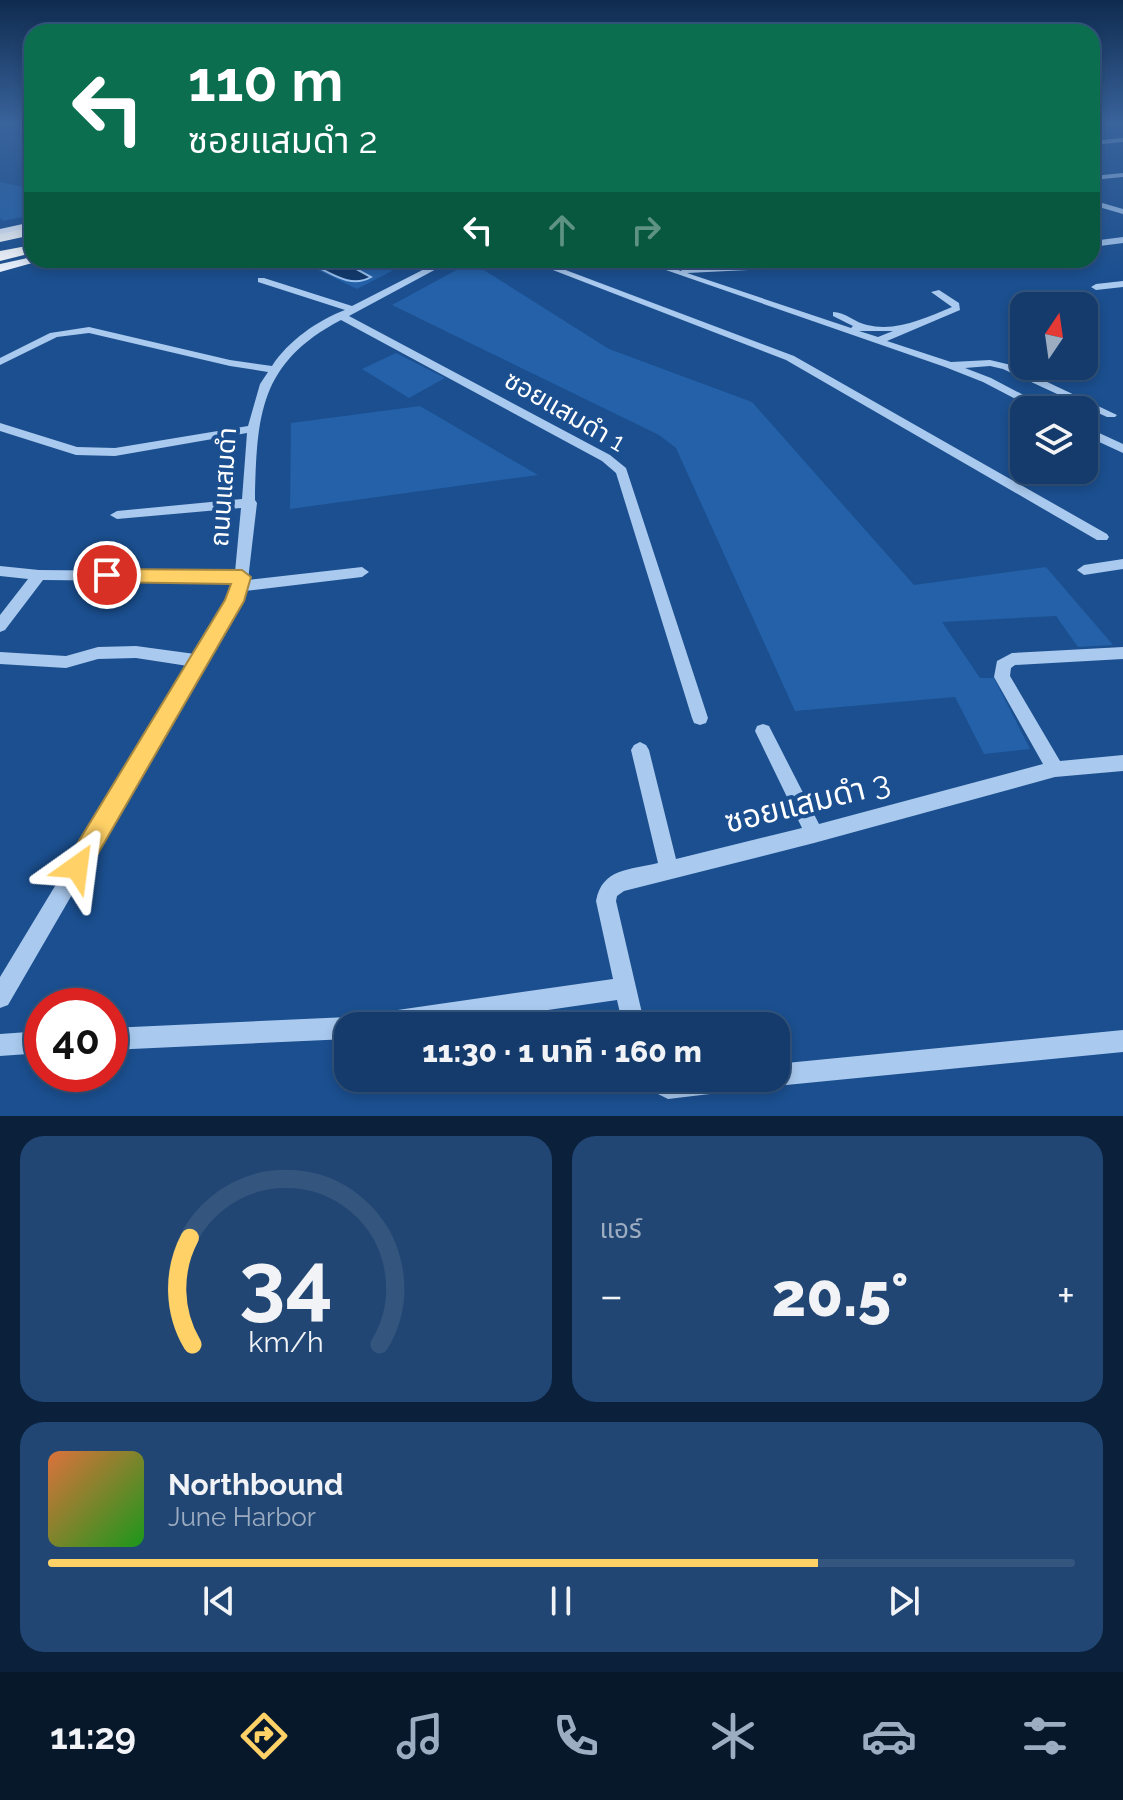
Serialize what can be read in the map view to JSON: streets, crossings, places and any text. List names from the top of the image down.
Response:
{
  "streets": {
    "street": ["ซอยแสมดำ 1", "ถนนแสมดำ", "ซอยแสมดำ 3"]
  },
  "crossings": [
    ["ซอยแสมดำ 1", "ถนนแสมดำ"]
  ],
  "north": "top",
  "page": {
    "turn": ["110 m", "ซอยแสมดำ 2"],
    "limit": "40",
    "trip": "11:30 · 1 นาที · 160 m",
    "tile": "แอร์",
    "heat": ["−", "20.5°", "+"],
    "song": ["Northbound", "June Harbor"],
    "tabs": "11:29",
    "gauge": ["34", "km/h"]
  }
}
